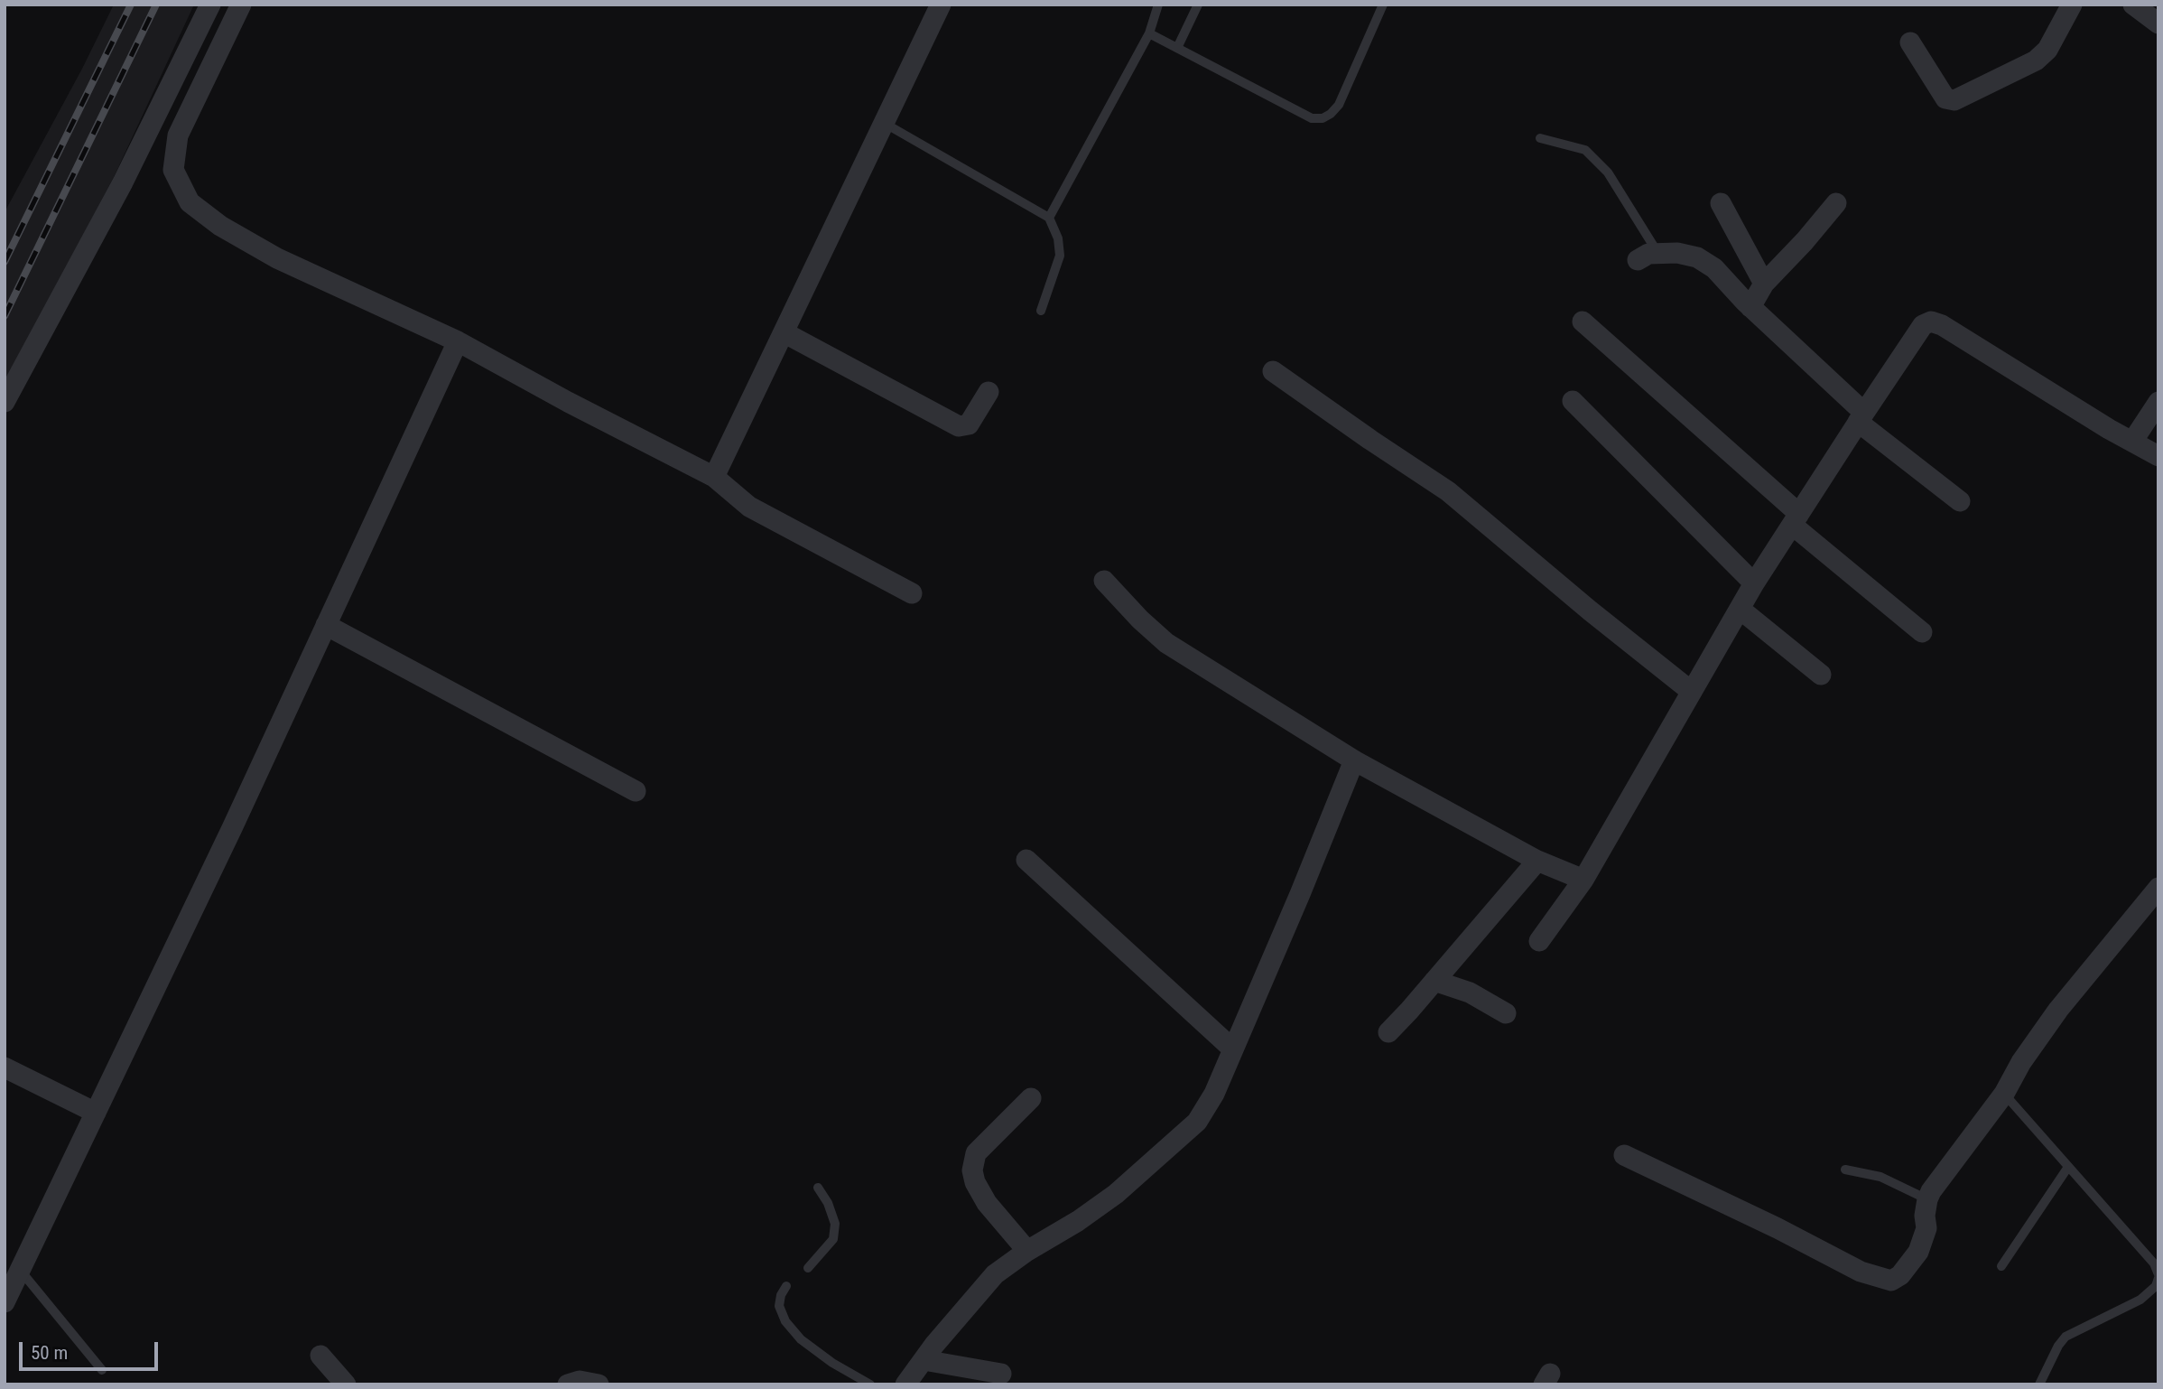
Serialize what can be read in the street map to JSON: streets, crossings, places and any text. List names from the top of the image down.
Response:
{
  "scale_bar": "50 m"
}
